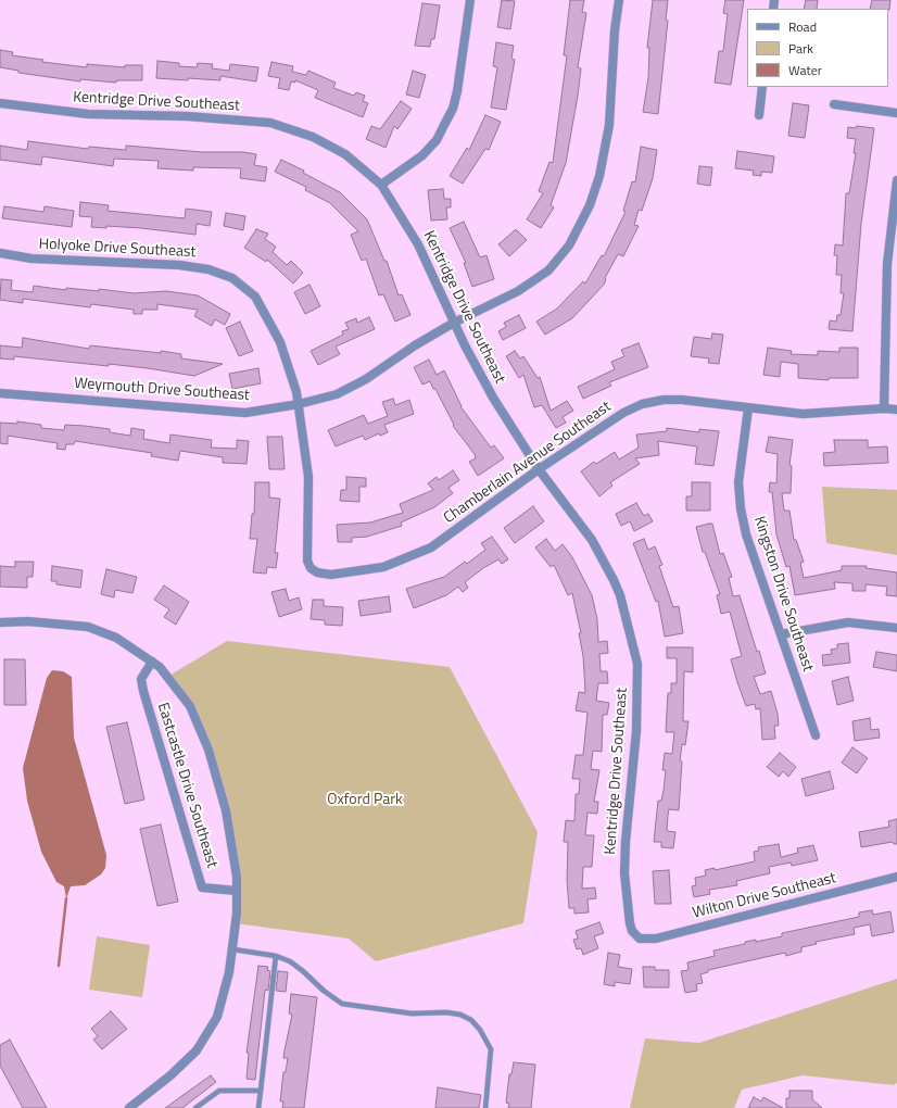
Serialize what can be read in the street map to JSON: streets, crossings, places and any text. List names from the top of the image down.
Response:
{
  "streets": {
    "street": [
      "Kentridge Drive Southeast",
      "Holyoke Drive Southeast",
      "Weymouth Drive Southeast",
      "Chamberlain Avenue Southeast",
      "Kingston Drive Southeast",
      "Eastcastle Drive Southeast",
      "Wilton Drive Southeast"
    ]
  },
  "crossings": [
    ["Kentridge Drive Southeast", "Weymouth Drive Southeast"],
    ["Kentridge Drive Southeast", "Chamberlain Avenue Southeast"],
    ["Kentridge Drive Southeast", "Wilton Drive Southeast"],
    ["Holyoke Drive Southeast", "Weymouth Drive Southeast"],
    ["Holyoke Drive Southeast", "Chamberlain Avenue Southeast"],
    ["Chamberlain Avenue Southeast", "Kingston Drive Southeast"]
  ],
  "parks": ["Oxford Park"],
  "legend": ["Road", "Park", "Water"]
}
